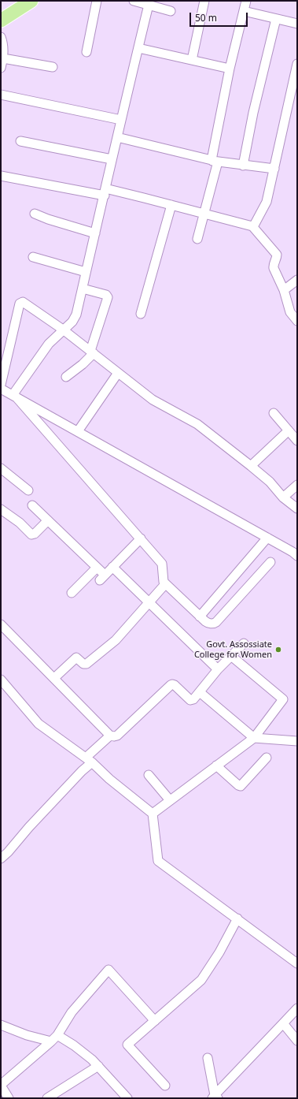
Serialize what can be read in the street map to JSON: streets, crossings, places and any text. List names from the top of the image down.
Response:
{
  "places": ["Govt. Assossiate College for Women"],
  "scale_bar": "50 m"
}
